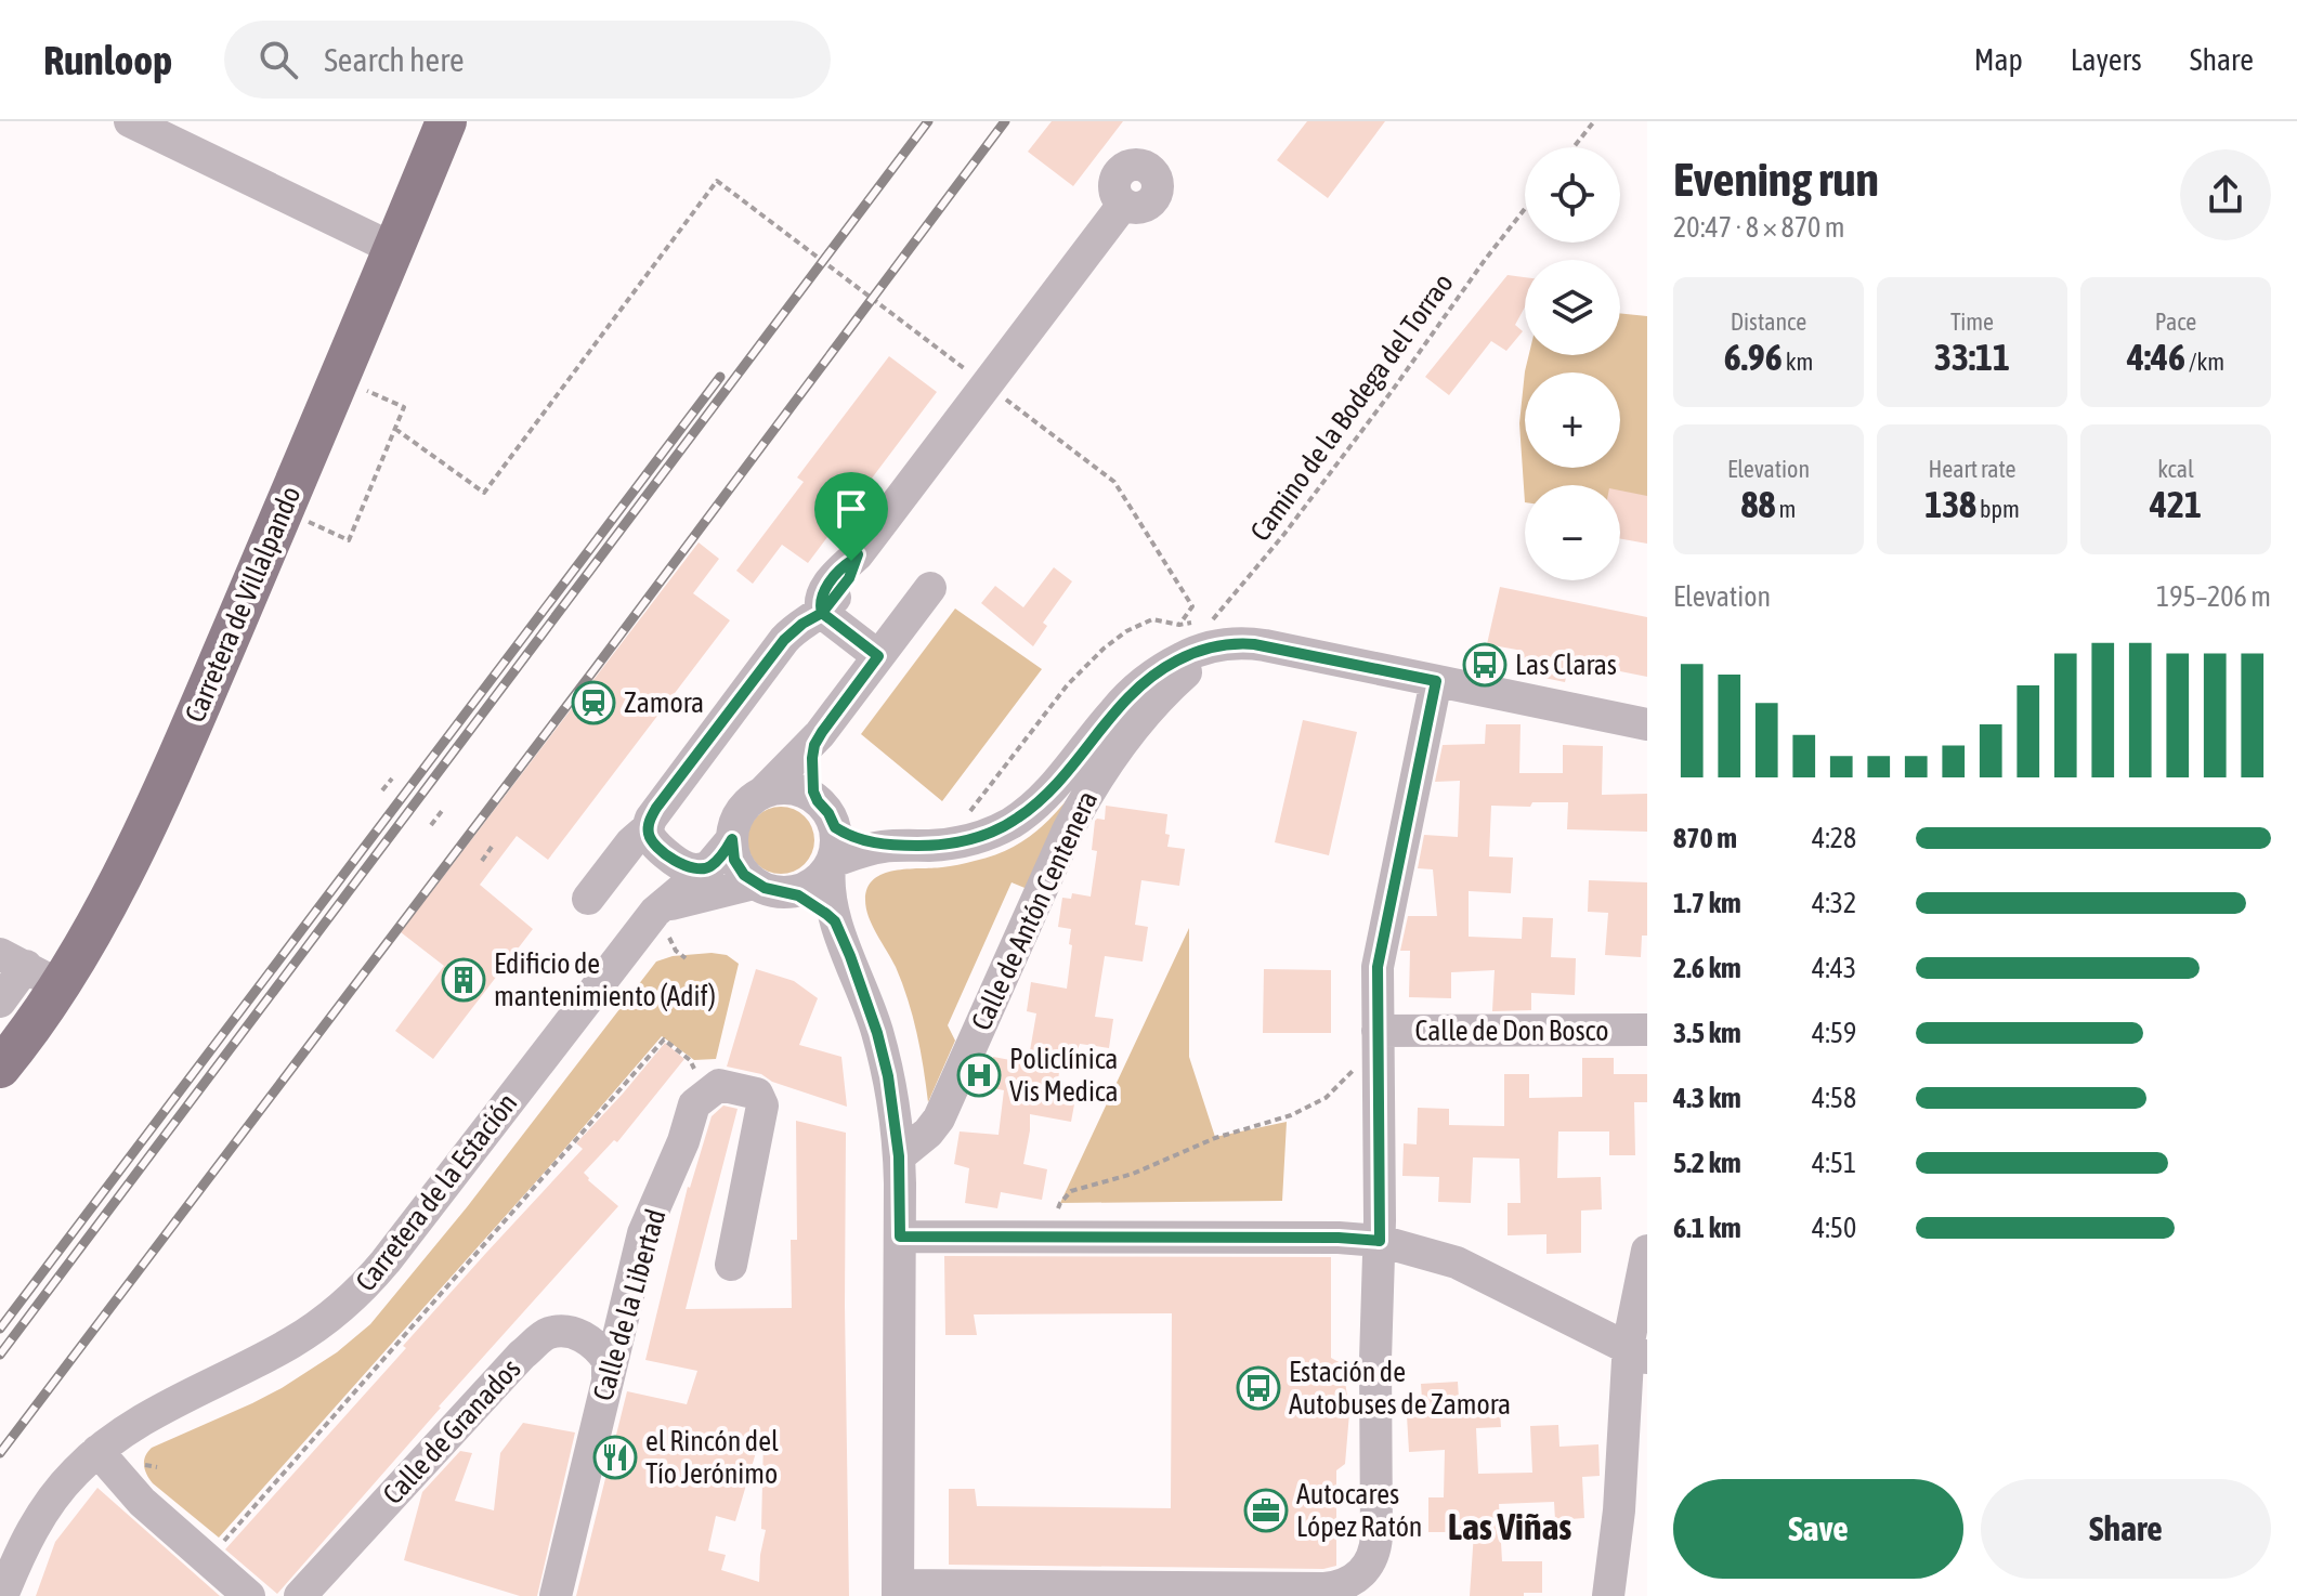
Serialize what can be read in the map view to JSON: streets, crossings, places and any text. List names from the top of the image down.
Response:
{
  "streets": {
    "main road": ["Carretera de Villalpando"],
    "street": [
      "Calle de Antón Centenera",
      "Calle de Don Bosco",
      "Carretera de la Estación",
      "Calle de la Libertad",
      "Calle de Granados"
    ],
    "path": ["Camino de la Bodega del Torrao"]
  },
  "crossings": [
    ["Camino de la Bodega del Torrao", "Calle de Antón Centenera"],
    ["Calle de Antón Centenera", "Carretera de la Estación"],
    ["Calle de la Libertad", "Calle de Granados"]
  ],
  "districts": ["Las Viñas"],
  "places": {
    "bus stop": ["Las Claras", "Estación de Autobuses de Zamora"],
    "station": ["Zamora"],
    "building": ["Edificio de mantenimiento (Adif)"],
    "hospital": ["Policlínica Vis Medica"],
    "restaurant": ["el Rincón del Tío Jerónimo"],
    "office": ["Autocares López Ratón"]
  },
  "page": {
    "header": "Runloop",
    "search": "Search here",
    "nav": ["Map", "Layers", "Share"],
    "heading": ["Evening run", "20:47 · 8 × 870 m"],
    "map_buttons": ["+", "−"],
    "stats": [
      ["Distance", "6.96 km"],
      ["Time", "33:11"],
      ["Pace", "4:46 /km"],
      ["Elevation", "88 m"],
      ["Heart rate", "138 bpm"],
      ["kcal", "421"]
    ],
    "chart": ["Elevation", "195–206 m"],
    "list": [
      {
        "name": "870 m",
        "note": "4:28"
      },
      {
        "name": "1.7 km",
        "note": "4:32"
      },
      {
        "name": "2.6 km",
        "note": "4:43"
      },
      {
        "name": "3.5 km",
        "note": "4:59"
      },
      {
        "name": "4.3 km",
        "note": "4:58"
      },
      {
        "name": "5.2 km",
        "note": "4:51"
      },
      {
        "name": "6.1 km",
        "note": "4:50"
      }
    ],
    "buttons": ["Save", "Share"]
  }
}
